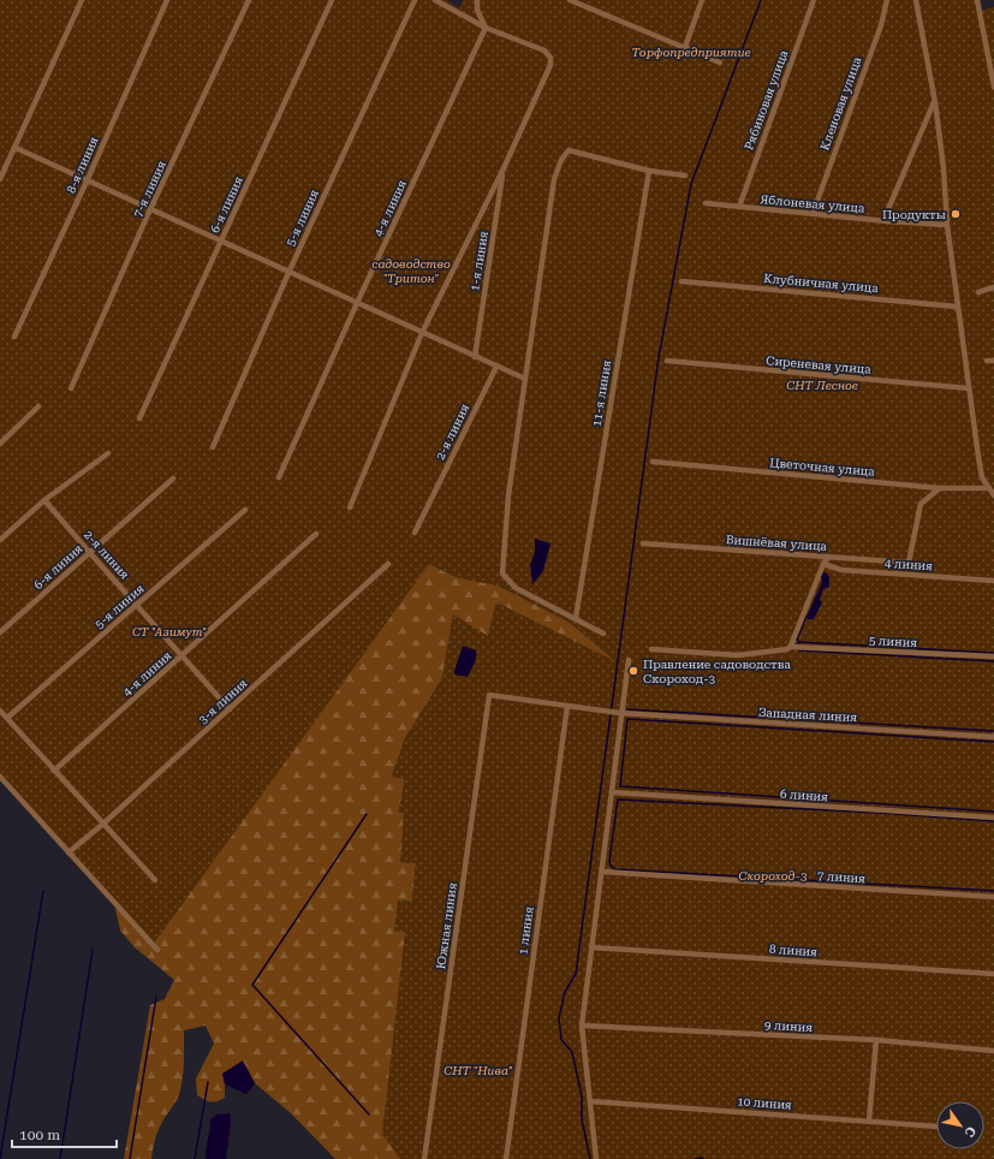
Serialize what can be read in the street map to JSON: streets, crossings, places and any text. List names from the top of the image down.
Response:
{
  "streets": {
    "street": [
      "Рябиновая улица",
      "Кленовая улица",
      "8-я линия",
      "7-я линия",
      "Яблоневая улица",
      "6-я линия",
      "4-я линия",
      "5-я линия",
      "1-я линия",
      "Клубничная улица",
      "Сиреневая улица",
      "11-я линия",
      "2-я линия",
      "Цветочная улица",
      "Вишнёвая улица",
      "4 линия",
      "5 линия",
      "3-я линия",
      "Западная линия",
      "6 линия",
      "7 линия",
      "Южная линия",
      "1 линия",
      "8 линия",
      "9 линия",
      "10 линия"
    ]
  },
  "crossings": [
    ["Рябиновая улица", "Яблоневая улица"],
    ["Кленовая улица", "Яблоневая улица"],
    ["6-я линия", "2-я линия"],
    ["4-я линия", "2-я линия"],
    ["5-я линия", "2-я линия"],
    ["2-я линия", "3-я линия"],
    ["Цветочная улица", "Вишнёвая улица"],
    ["Западная линия", "Южная линия"],
    ["Западная линия", "1 линия"]
  ],
  "parks": [
    "Торфопредприятие",
    "садоводство \"Тритон\"",
    "СНТ Лесное",
    "СТ \"Азимут\"",
    "Скороход-3",
    "СНТ \"Нива\""
  ],
  "places": ["Продукты", "Правление садоводства Скороход-3"],
  "scale_bar": "100 m",
  "north": "bottom right"
}
